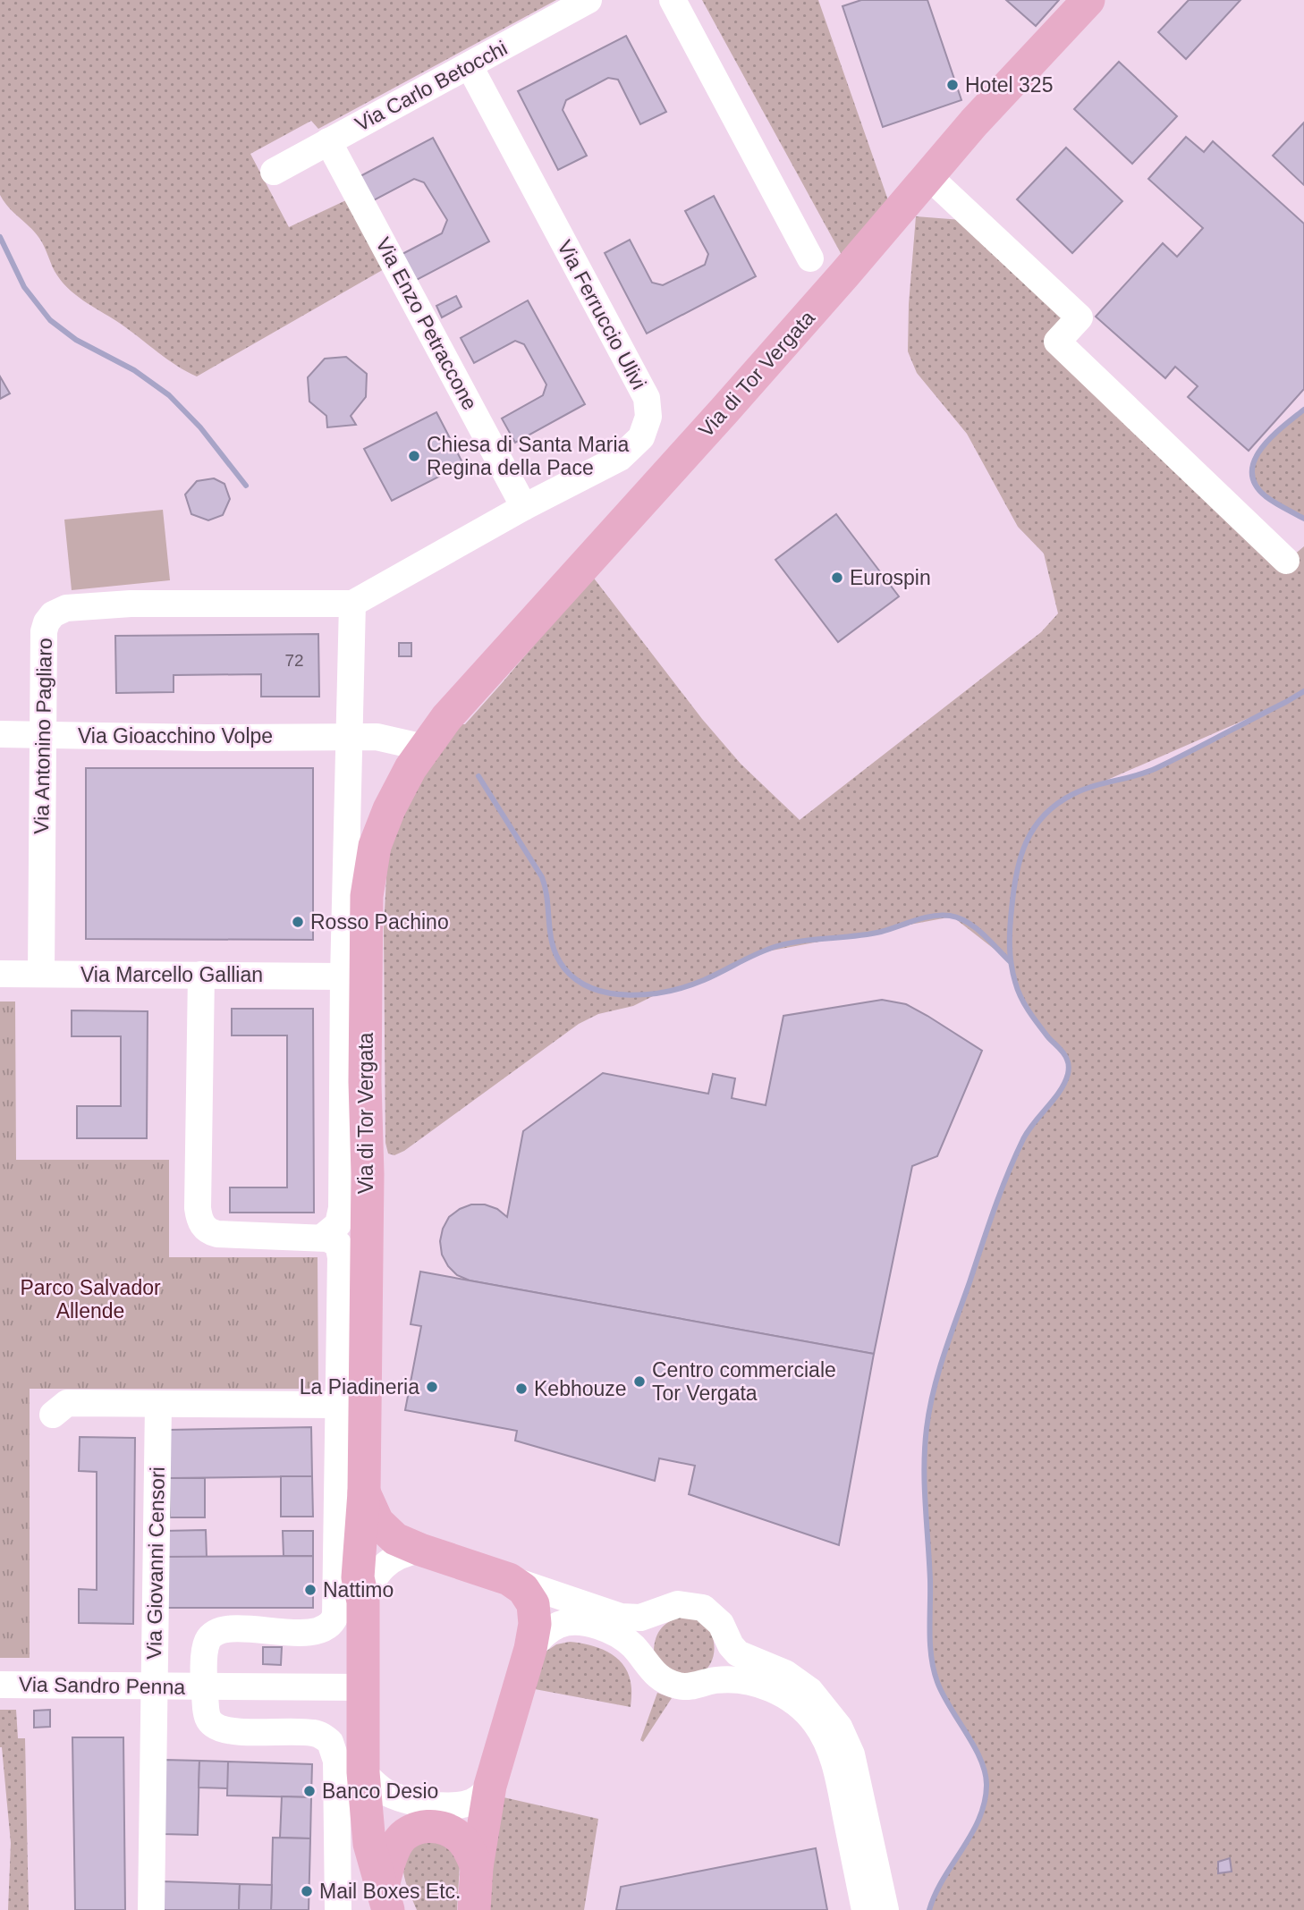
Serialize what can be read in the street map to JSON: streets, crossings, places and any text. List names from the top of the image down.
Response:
{
  "streets": {
    "main road": ["Via di Tor Vergata"],
    "street": [
      "Via Carlo Betocchi",
      "Via Ferruccio Ulivi",
      "Via Enzo Petraccone",
      "Via Antonino Pagliaro",
      "Via Gioacchino Volpe",
      "Via Marcello Gallian",
      "Via Giovanni Censori",
      "Via Sandro Penna"
    ]
  },
  "crossings": [
    ["Via Carlo Betocchi", "Via Ferruccio Ulivi"],
    ["Via Carlo Betocchi", "Via Enzo Petraccone"],
    ["Via Ferruccio Ulivi", "Via Enzo Petraccone"],
    ["Via Ferruccio Ulivi", "Via di Tor Vergata"],
    ["Via Ferruccio Ulivi", "Via Antonino Pagliaro"],
    ["Via di Tor Vergata", "Via Antonino Pagliaro"],
    ["Via di Tor Vergata", "Via Gioacchino Volpe"],
    ["Via di Tor Vergata", "Via Marcello Gallian"],
    ["Via di Tor Vergata", "Via Sandro Penna"],
    ["Via Antonino Pagliaro", "Via Gioacchino Volpe"],
    ["Via Antonino Pagliaro", "Via Marcello Gallian"],
    ["Via Giovanni Censori", "Via Sandro Penna"]
  ],
  "parks": ["Parco Salvador Allende"],
  "places": [
    "Hotel 325",
    "Chiesa di Santa Maria Regina della Pace",
    "Eurospin",
    "Rosso Pachino",
    "Centro commerciale Tor Vergata",
    "La Piadineria",
    "Kebhouze",
    "Nattimo",
    "Banco Desio",
    "Mail Boxes Etc."
  ],
  "house_numbers": ["72"]
}
